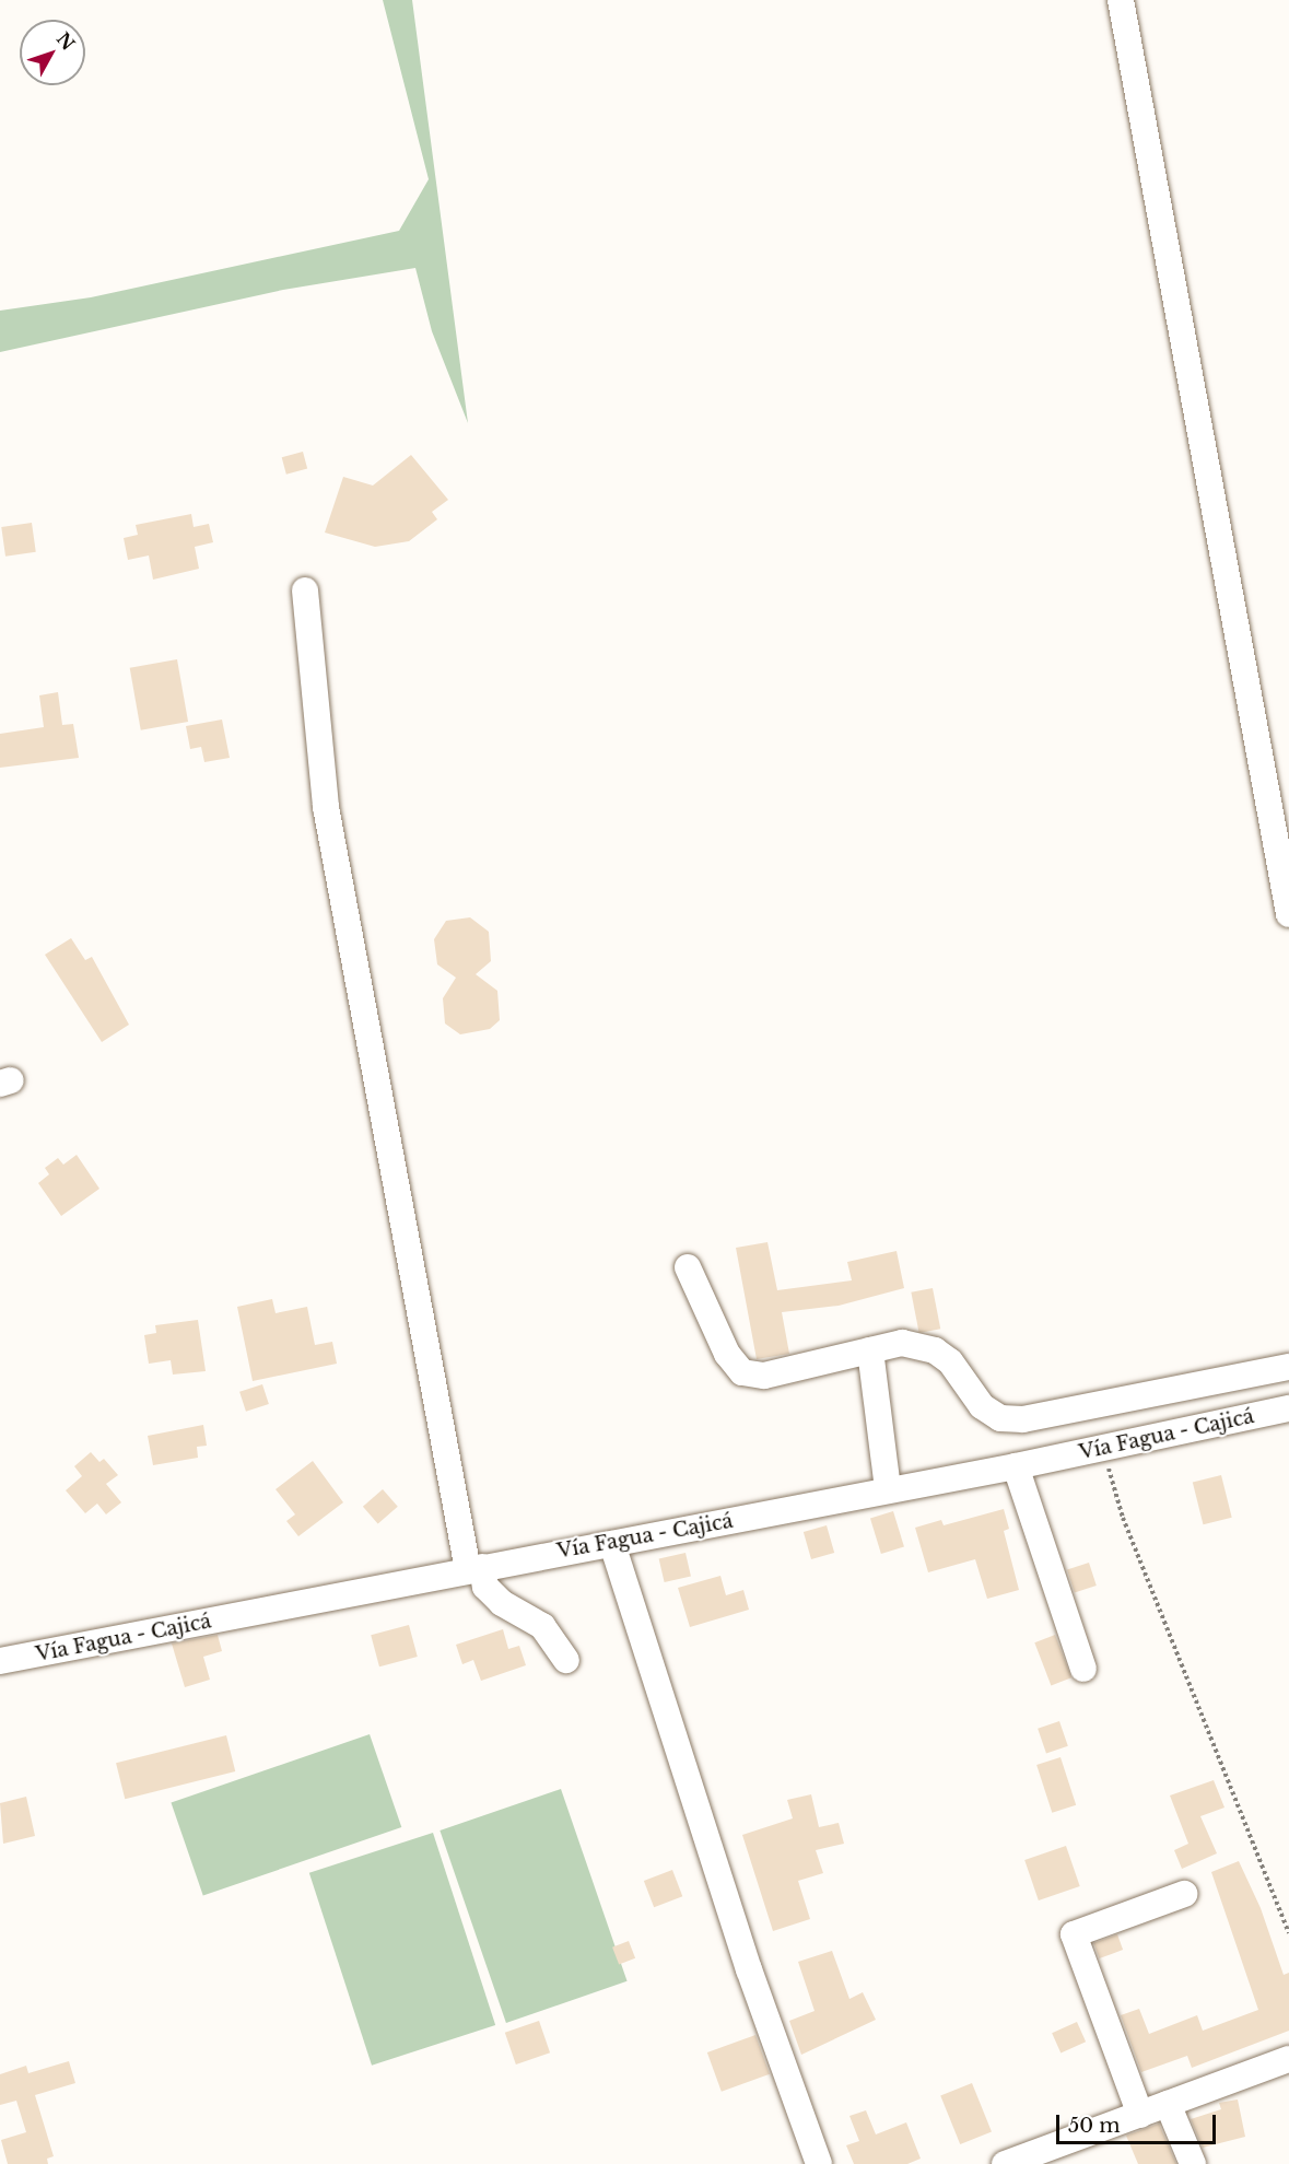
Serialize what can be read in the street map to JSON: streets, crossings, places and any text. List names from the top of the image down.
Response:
{
  "streets": {
    "street": ["Vía Fagua - Cajicá"]
  },
  "scale_bar": "50 m",
  "north": "top right"
}
